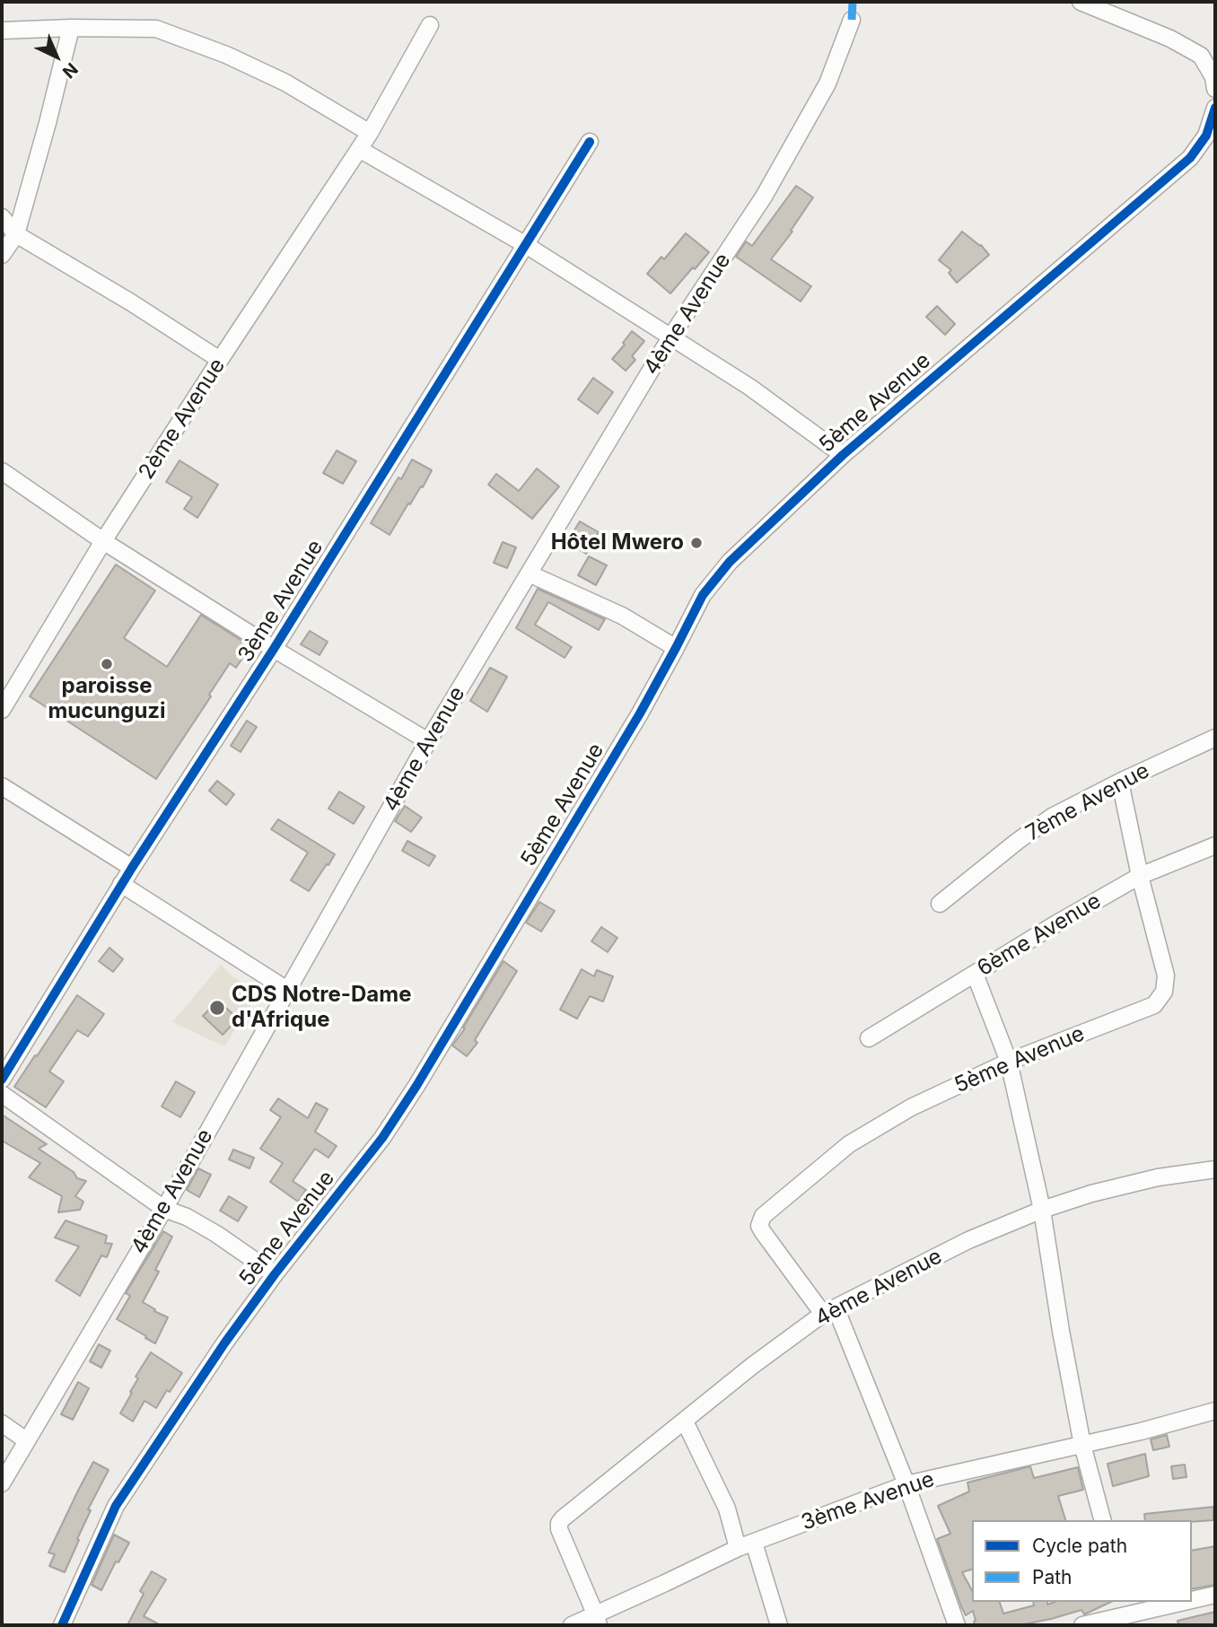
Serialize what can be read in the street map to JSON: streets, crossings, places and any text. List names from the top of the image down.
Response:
{
  "streets": {
    "street": [
      "4ème Avenue",
      "5ème Avenue",
      "2ème Avenue",
      "3ème Avenue",
      "7ème Avenue",
      "6ème Avenue"
    ]
  },
  "crossings": [
    ["4ème Avenue", "5ème Avenue"],
    ["4ème Avenue", "3ème Avenue"],
    ["5ème Avenue", "6ème Avenue"]
  ],
  "places": ["Hôtel Mwero", "paroisse mucunguzi", "CDS Notre-Dame d'Afrique"],
  "legend": ["Cycle path", "Path"],
  "north": "bottom right"
}
